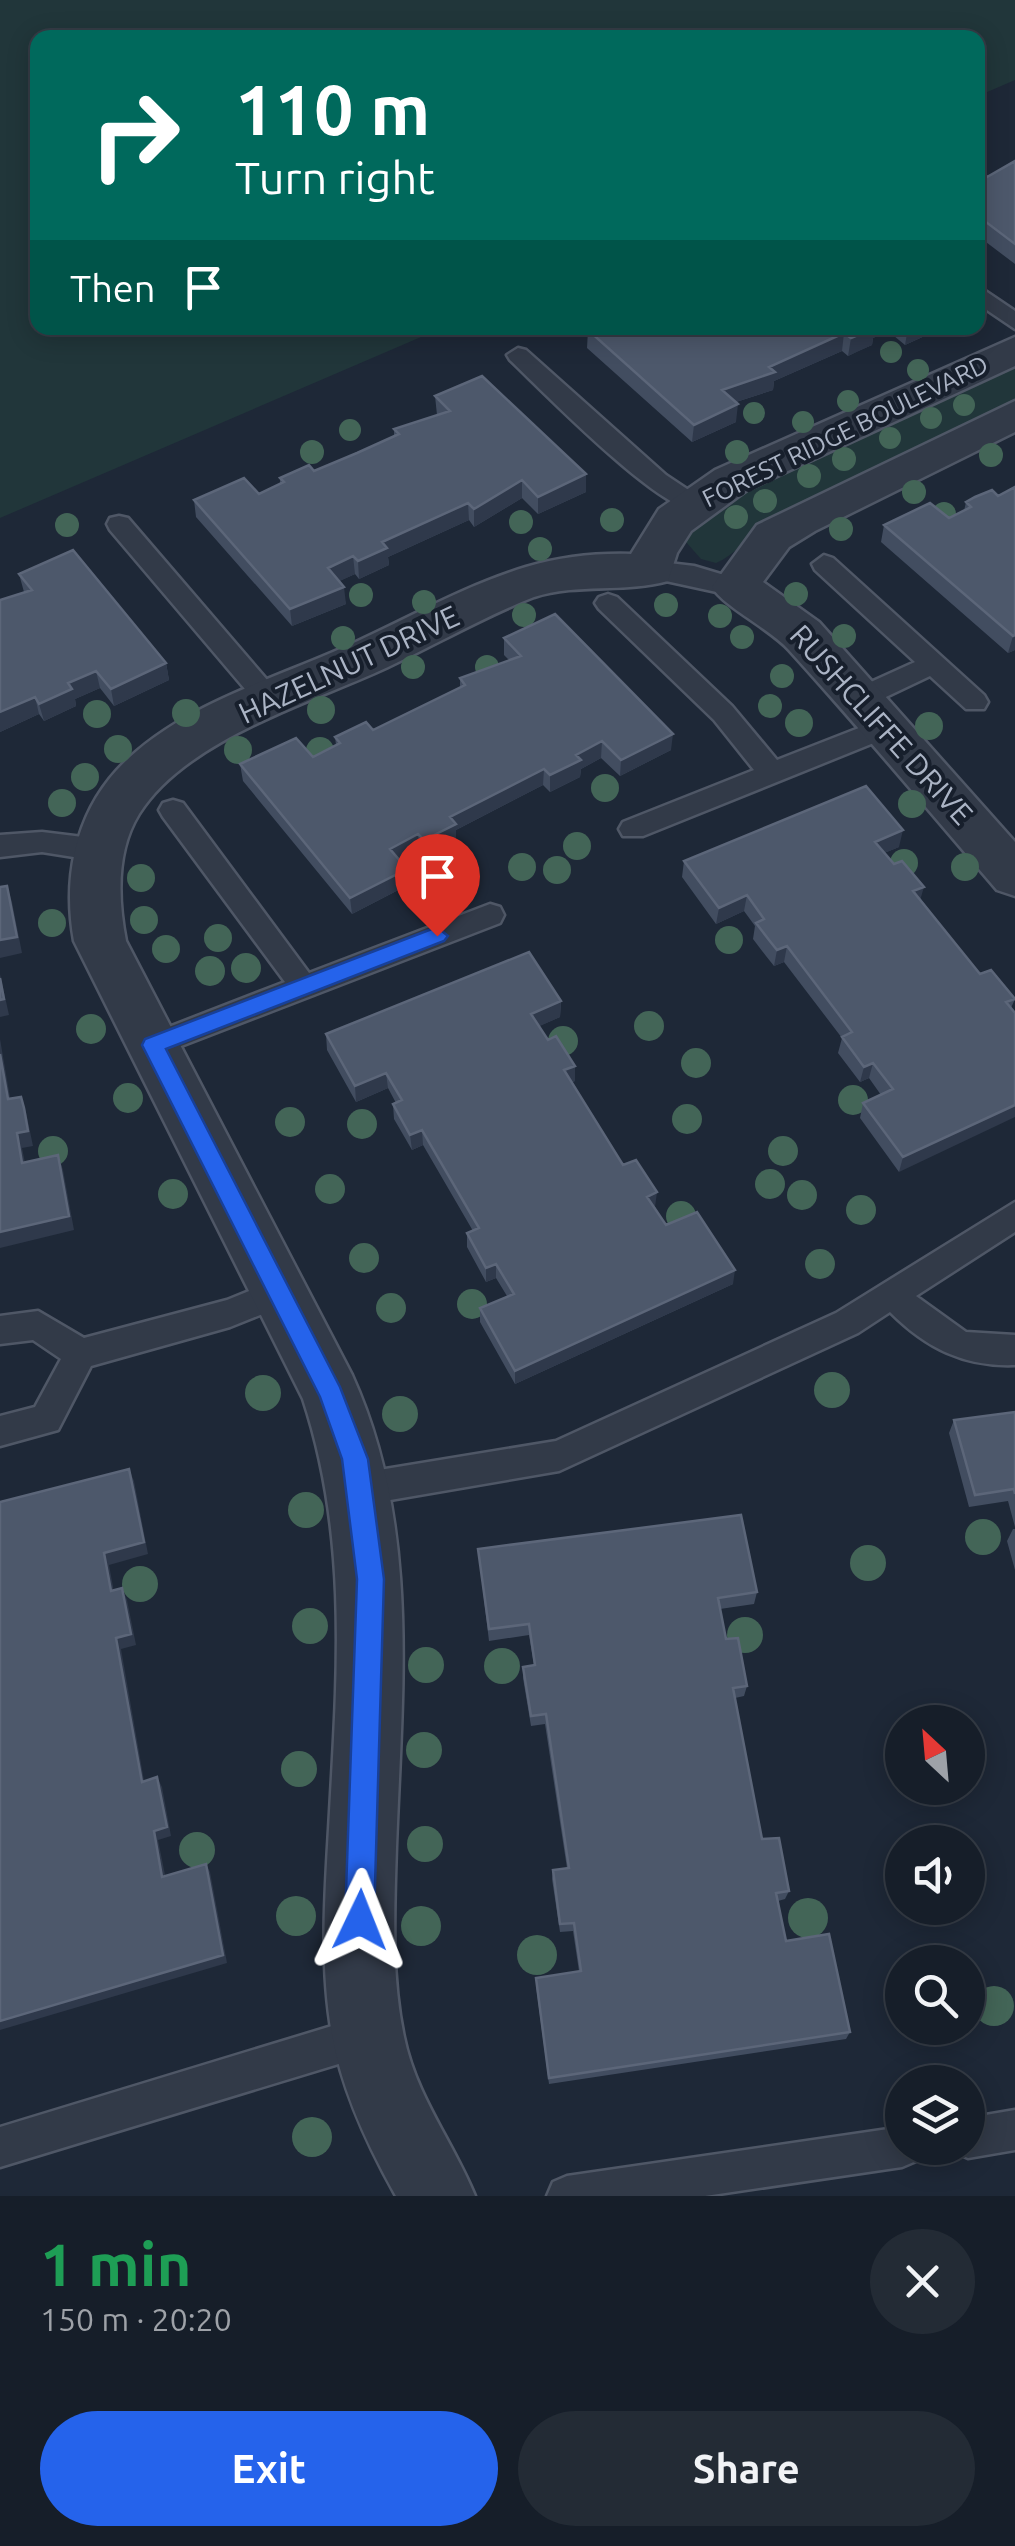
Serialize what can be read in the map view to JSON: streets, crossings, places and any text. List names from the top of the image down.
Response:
{
  "streets": {
    "street": ["FOREST RIDGE BOULEVARD", "HAZELNUT DRIVE", "RUSHCLIFFE DRIVE"]
  },
  "crossings": [
    ["FOREST RIDGE BOULEVARD", "HAZELNUT DRIVE"],
    ["FOREST RIDGE BOULEVARD", "RUSHCLIFFE DRIVE"]
  ],
  "north": "top left",
  "page": {
    "turn": ["110 m", "Turn right"],
    "then": "Then",
    "heading": ["1 min", "150 m · 20:20"],
    "buttons": ["Exit", "Share"]
  }
}
